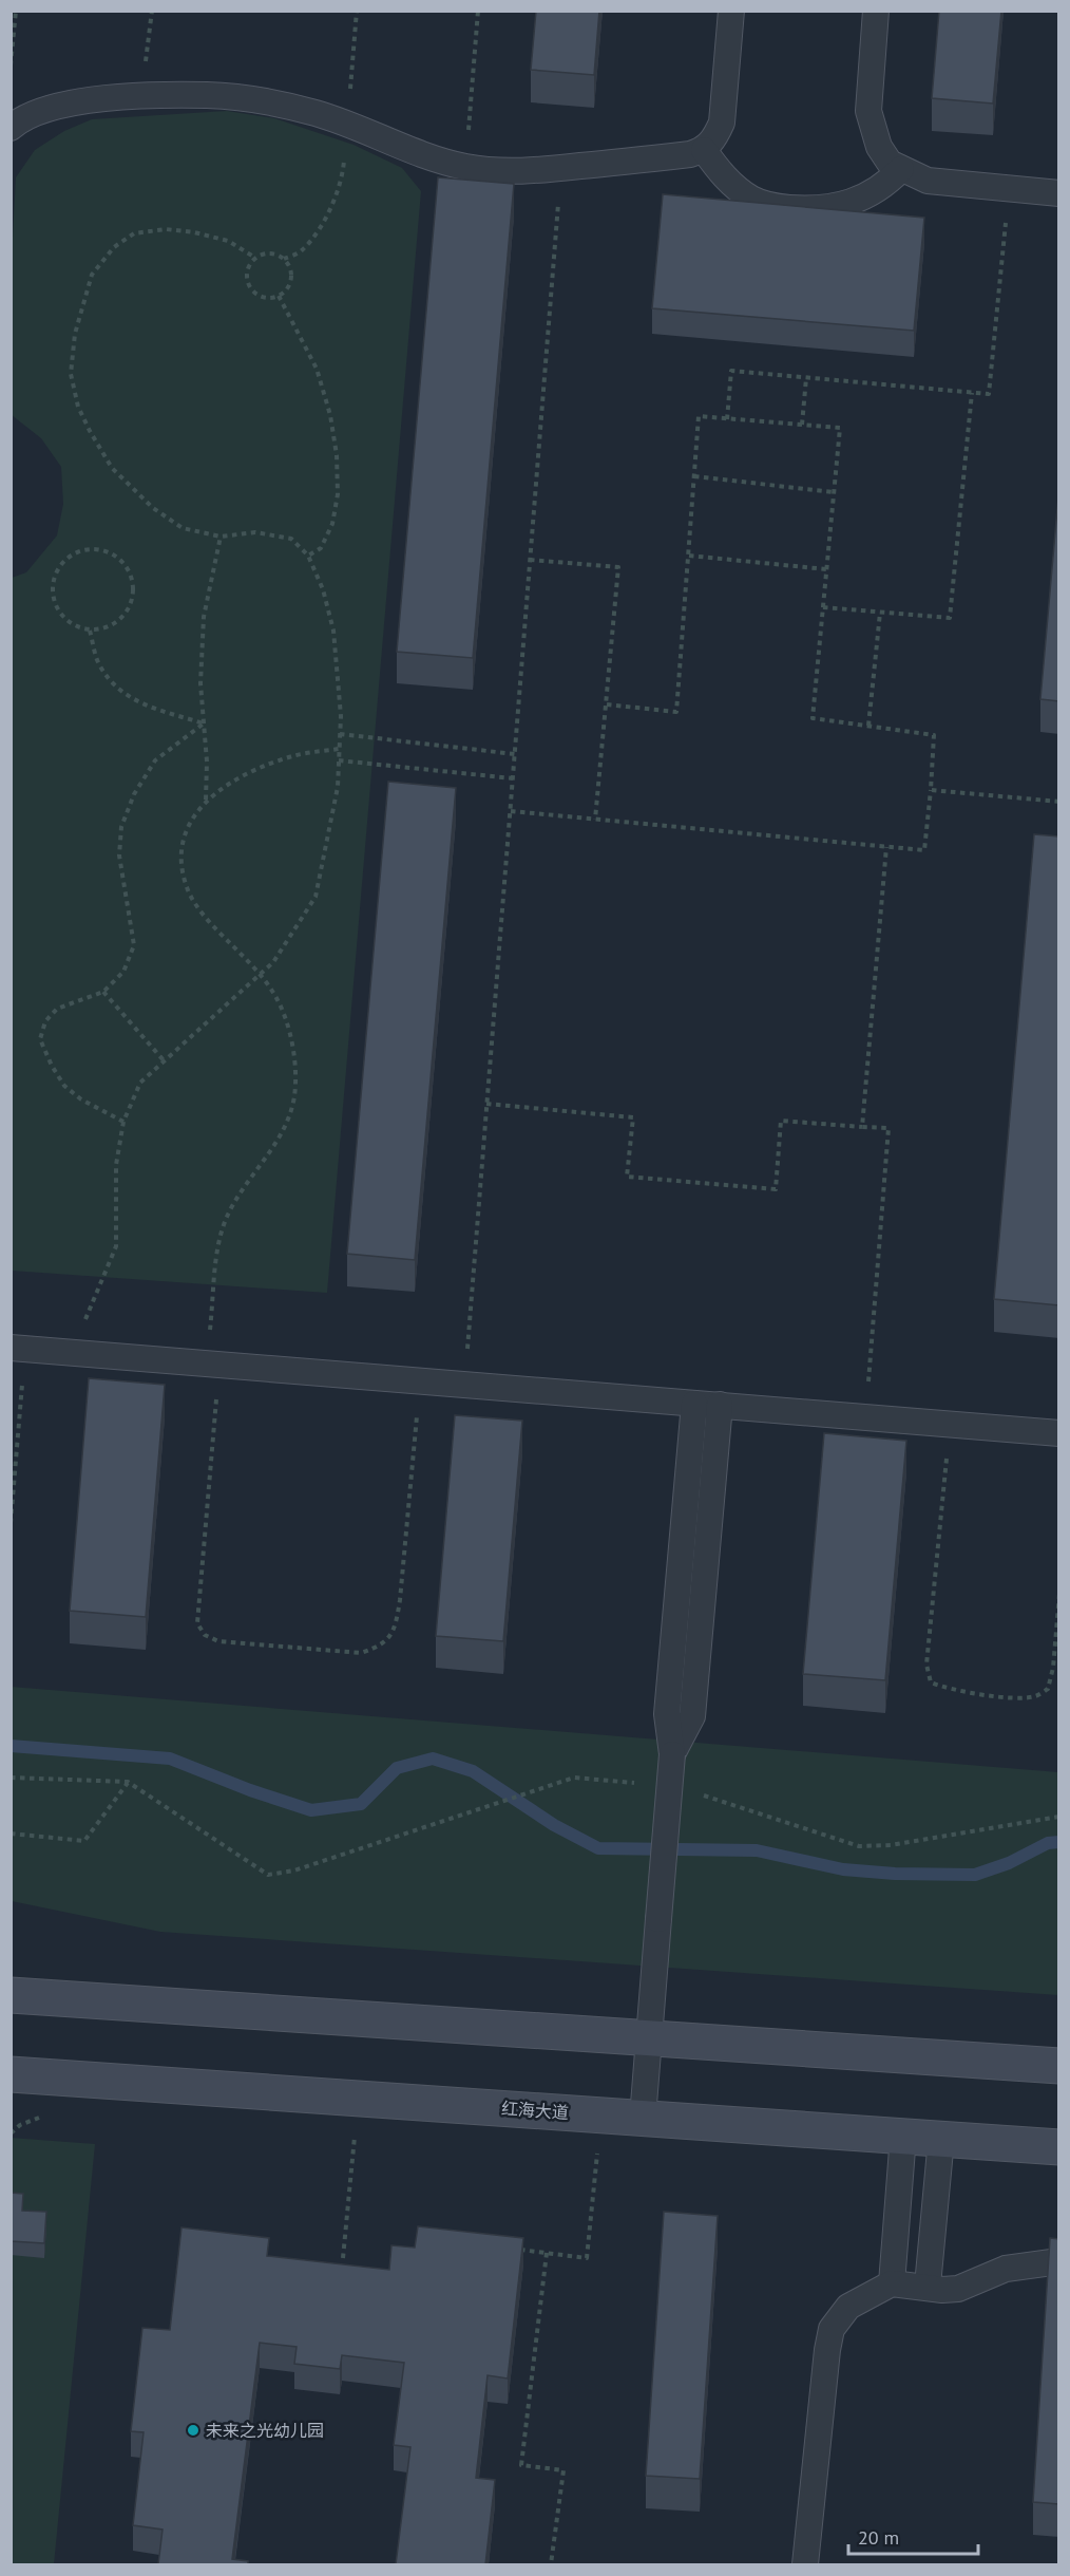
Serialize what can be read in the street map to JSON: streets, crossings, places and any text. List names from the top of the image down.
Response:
{
  "streets": {
    "main road": ["红海大道"]
  },
  "places": ["未来之光幼儿园"],
  "scale_bar": "20 m"
}
